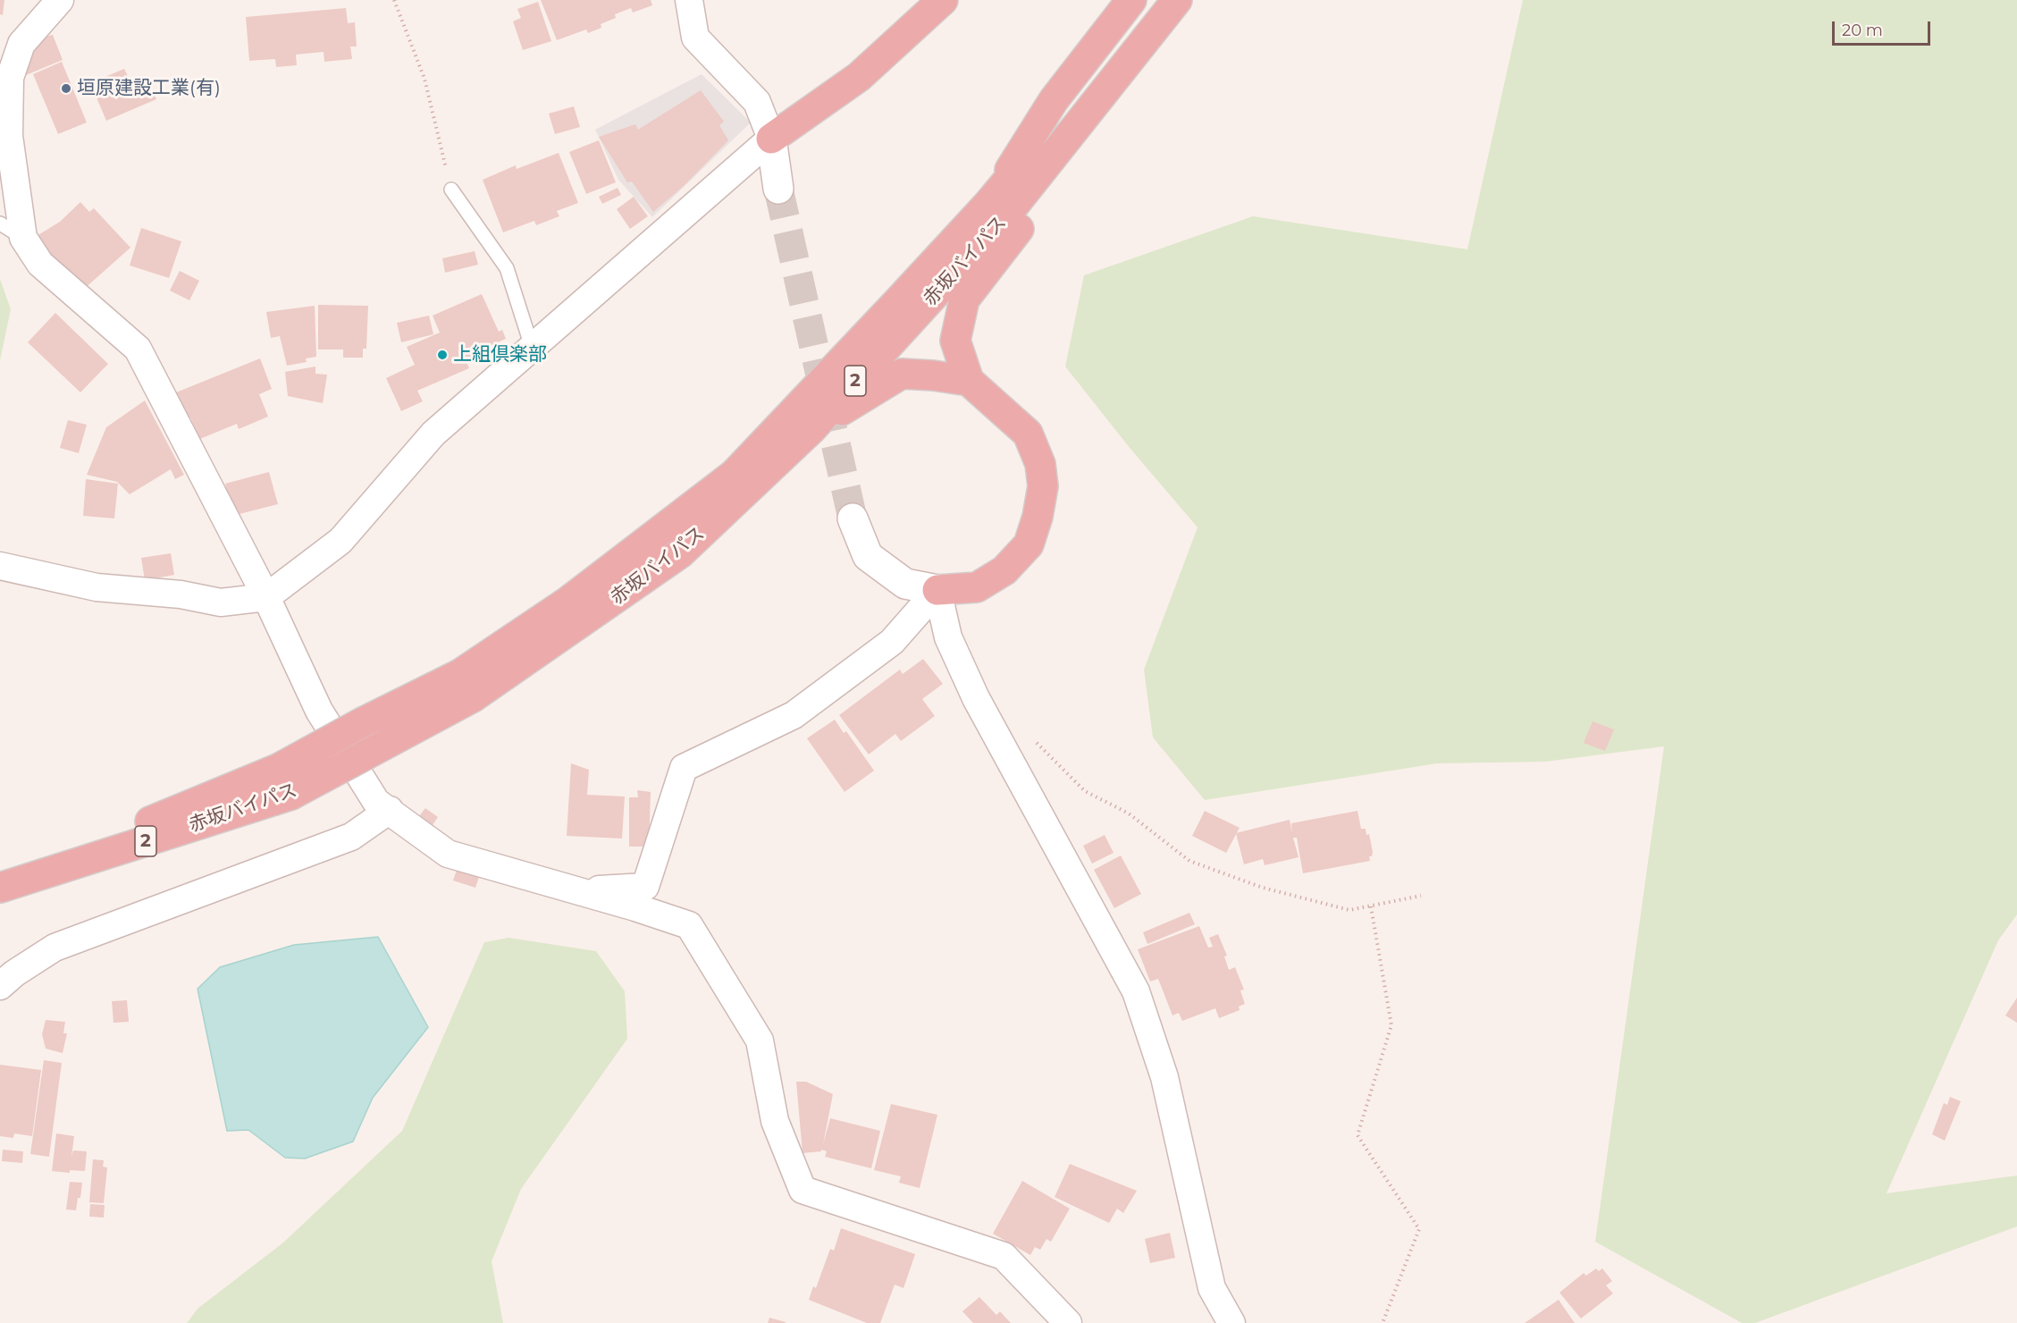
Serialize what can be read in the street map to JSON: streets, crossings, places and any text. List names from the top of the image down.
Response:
{
  "streets": {
    "highway": ["赤坂バイパス", "2"]
  },
  "places": ["垣原建設工業(有)", "上組倶楽部"],
  "scale_bar": "20 m"
}
